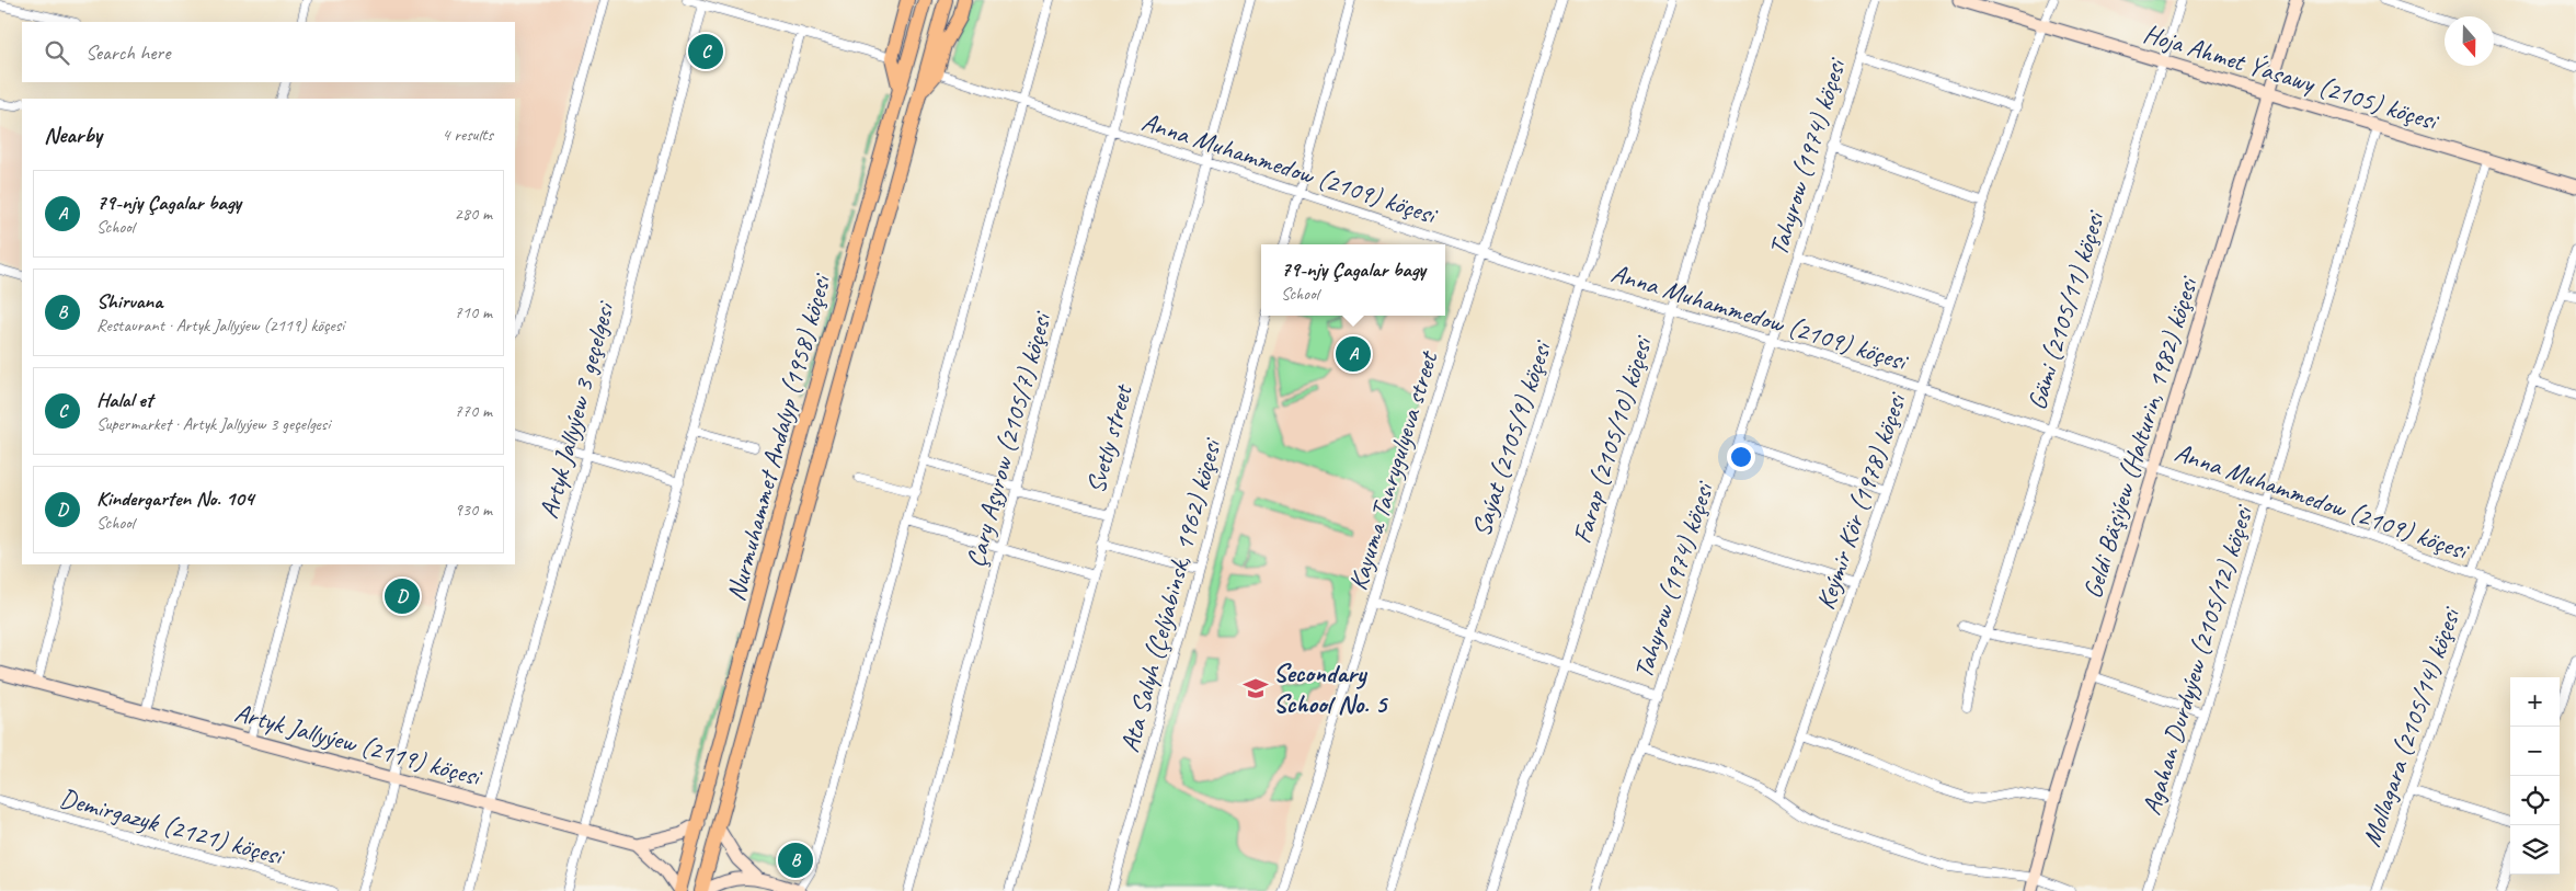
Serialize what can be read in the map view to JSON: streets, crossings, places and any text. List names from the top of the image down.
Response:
{
  "streets": {
    "main road": ["Nurmuhammet Andalyp (1958) köçesi"],
    "street": [
      "Hoja Ahmet Ýasawy (2105) köçesi",
      "Tahyrow (1974) köçesi",
      "Anna Muhammedow (2109) köçesi",
      "Gämi (2105/11) köçesi",
      "Artyk Jallyýew 3 geçelgesi",
      "Geldi Bäşiýew (Halturin, 1982) köçesi",
      "Svetly street",
      "Saýat (2105/9) köçesi",
      "Çary Aşyrow (2105/7) köçesi",
      "Farap (2105/10) köçesi",
      "Kayuma Tanrygulyeva street",
      "Keýmir Kör (1978) köçesi",
      "Ata Salyh (Çelýabinsk, 1962) köçesi",
      "Agahan Durdyýew (2105/12) köçesi",
      "Mollagara (2105/14) köçesi",
      "Artyk Jallyýew (2119) köçesi",
      "Demirgazyk (2121) köçesi"
    ]
  },
  "crossings": [
    ["Hoja Ahmet Ýasawy (2105) köçesi", "Gämi (2105/11) köçesi"],
    ["Hoja Ahmet Ýasawy (2105) köçesi", "Geldi Bäşiýew (Halturin, 1982) köçesi"],
    ["Hoja Ahmet Ýasawy (2105) köçesi", "Keýmir Kör (1978) köçesi"],
    ["Hoja Ahmet Ýasawy (2105) köçesi", "Agahan Durdyýew (2105/12) köçesi"],
    ["Tahyrow (1974) köçesi", "Anna Muhammedow (2109) köçesi"],
    ["Anna Muhammedow (2109) köçesi", "Gämi (2105/11) köçesi"],
    ["Anna Muhammedow (2109) köçesi", "Nurmuhammet Andalyp (1958) köçesi"],
    ["Anna Muhammedow (2109) köçesi", "Geldi Bäşiýew (Halturin, 1982) köçesi"],
    ["Anna Muhammedow (2109) köçesi", "Svetly street"],
    ["Anna Muhammedow (2109) köçesi", "Saýat (2105/9) köçesi"],
    ["Anna Muhammedow (2109) köçesi", "Çary Aşyrow (2105/7) köçesi"],
    ["Anna Muhammedow (2109) köçesi", "Farap (2105/10) köçesi"],
    ["Anna Muhammedow (2109) köçesi", "Kayuma Tanrygulyeva street"],
    ["Anna Muhammedow (2109) köçesi", "Keýmir Kör (1978) köçesi"],
    ["Anna Muhammedow (2109) köçesi", "Agahan Durdyýew (2105/12) köçesi"],
    ["Anna Muhammedow (2109) köçesi", "Mollagara (2105/14) köçesi"],
    ["Artyk Jallyýew 3 geçelgesi", "Artyk Jallyýew (2119) köçesi"],
    ["Nurmuhammet Andalyp (1958) köçesi", "Artyk Jallyýew (2119) köçesi"]
  ],
  "places": {
    "school or university": ["Secondary School No. 5"]
  },
  "north": "bottom",
  "page": {
    "search": "Search here",
    "pins": [
      "C",
      "A",
      "D",
      "B"
    ],
    "heading": ["Nearby", "4 results"],
    "list": [
      {
        "mark": "A",
        "name": "79-njy Çagalar bagy",
        "note": "School",
        "value": "280 m"
      },
      {
        "mark": "B",
        "name": "Shirvana",
        "note": "Restaurant · Artyk Jallyýew (2119) köçesi",
        "value": "710 m"
      },
      {
        "mark": "C",
        "name": "Halal et",
        "note": "Supermarket · Artyk Jallyýew 3 geçelgesi",
        "value": "770 m"
      },
      {
        "mark": "D",
        "name": "Kindergarten No. 104",
        "note": "School",
        "value": "930 m"
      }
    ],
    "popup": ["79-njy Çagalar bagy", "School"],
    "map_buttons": ["+", "−"]
  }
}
